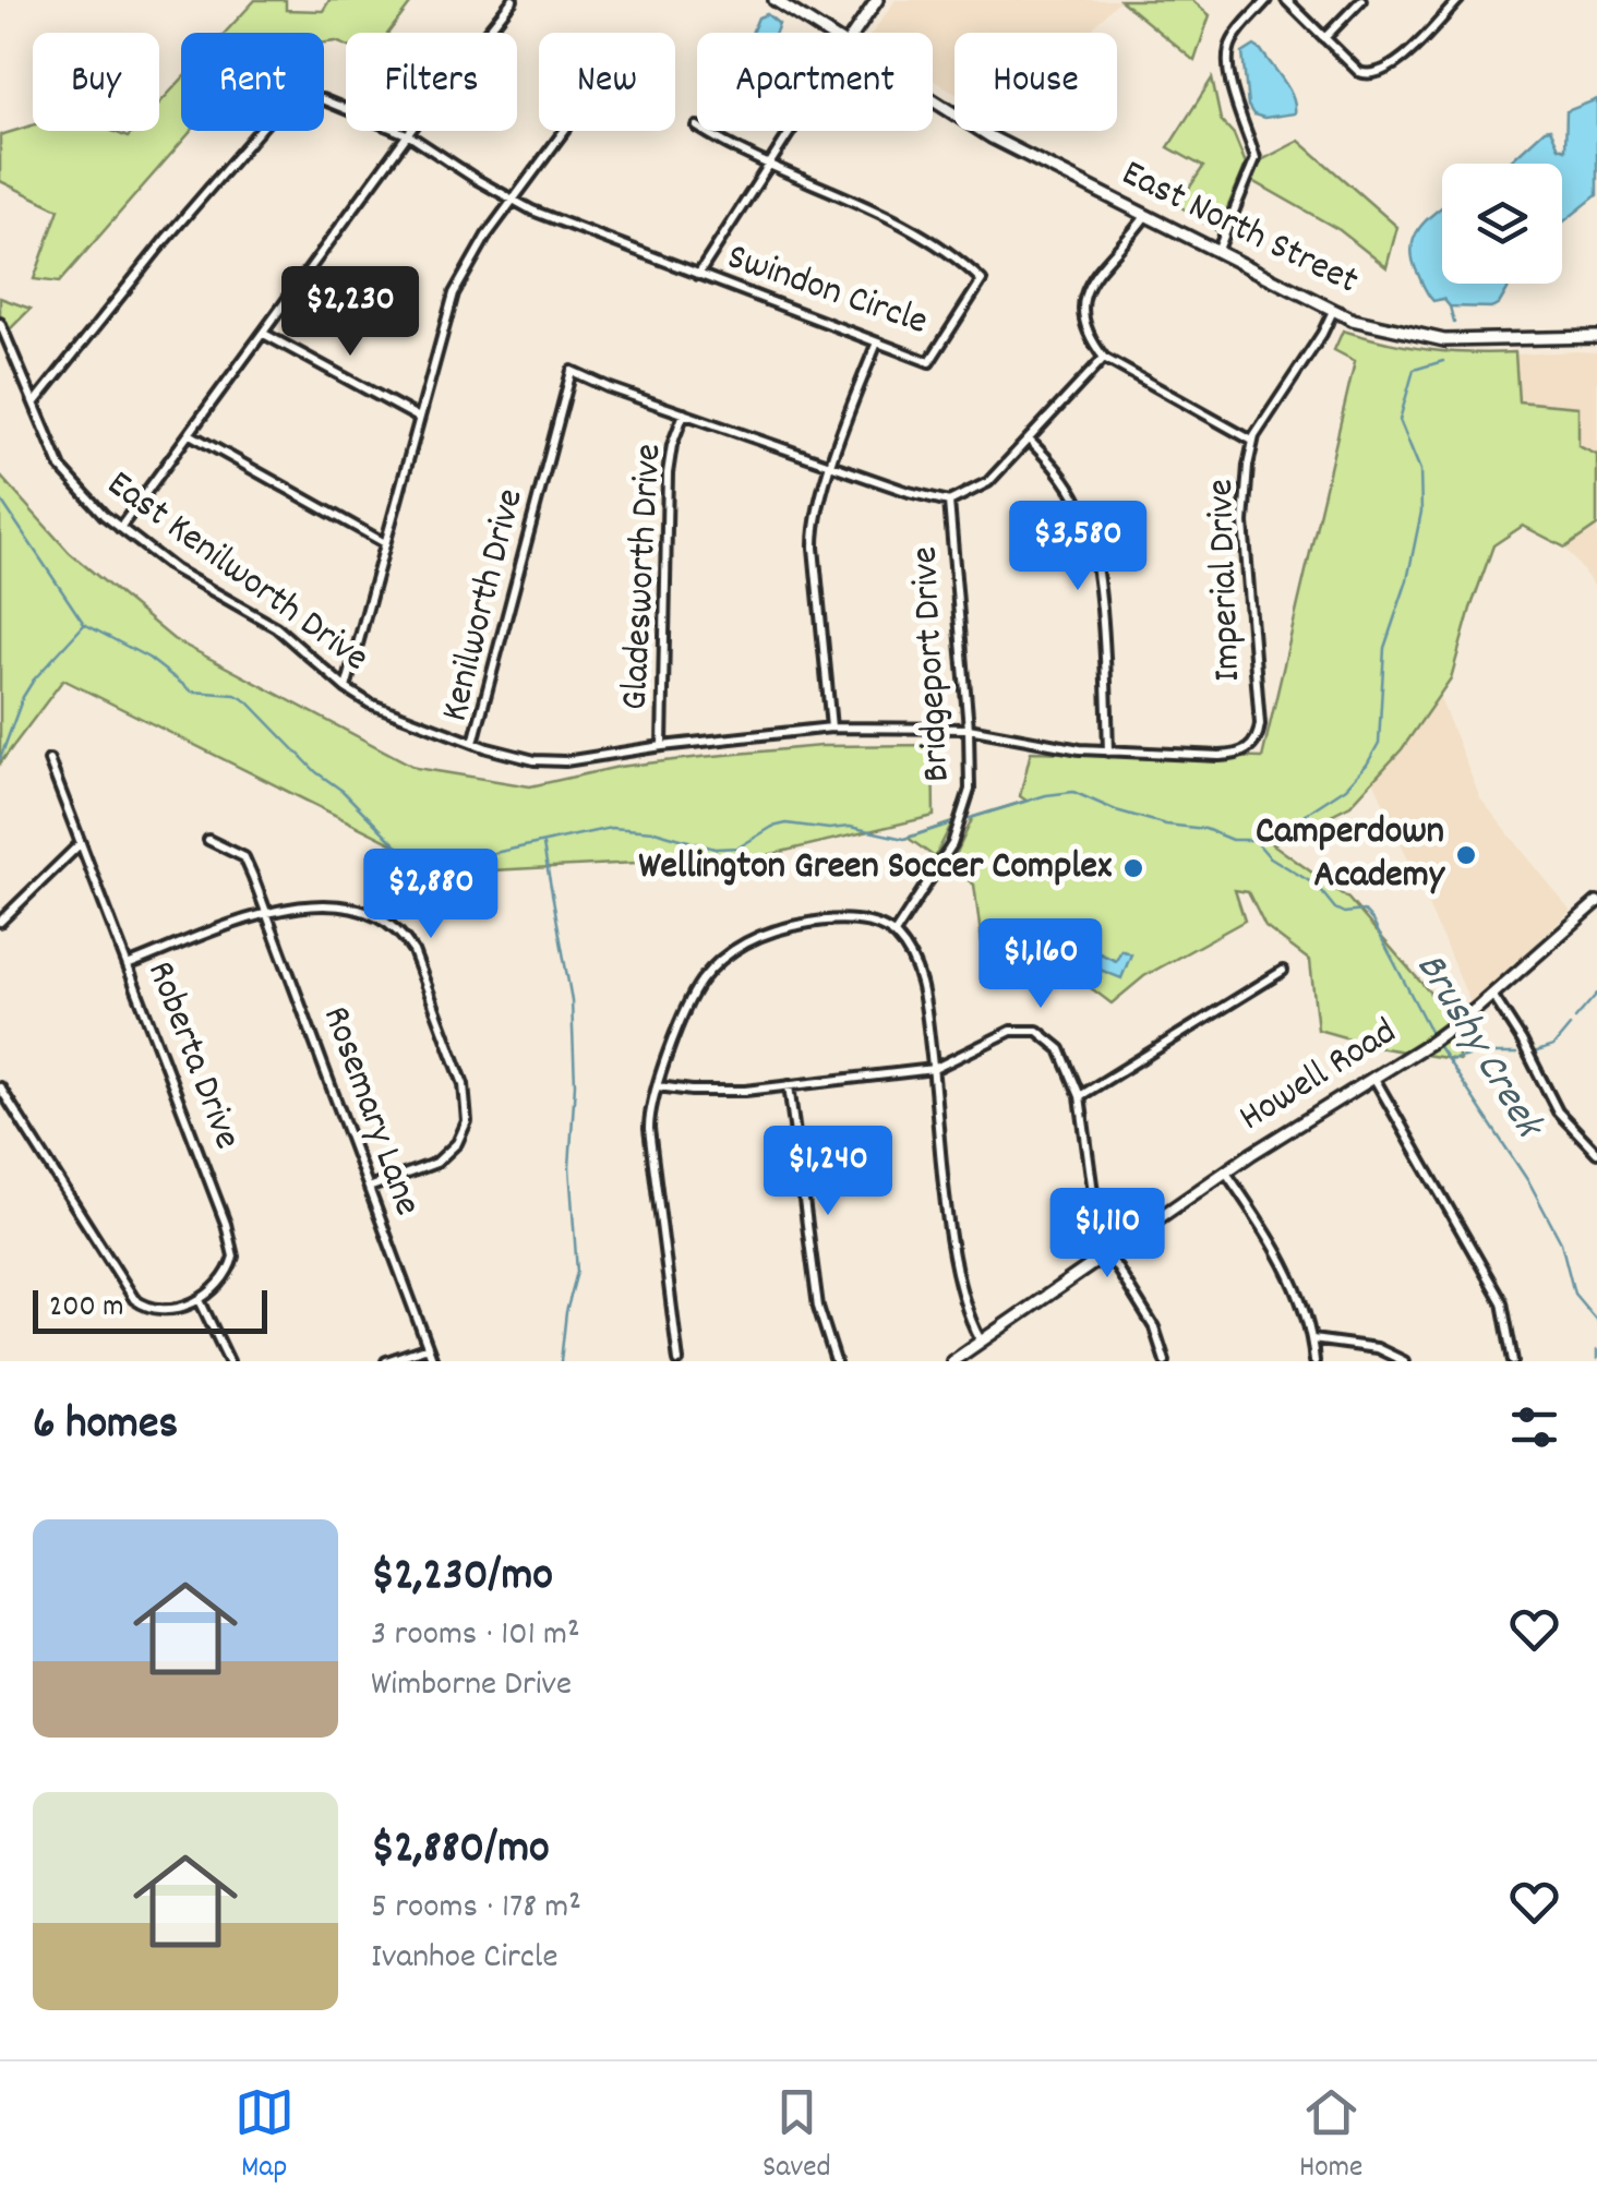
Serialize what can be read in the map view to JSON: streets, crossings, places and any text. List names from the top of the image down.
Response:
{
  "streets": {
    "main road": ["East North Street", "Howell Road"],
    "street": [
      "Swindon Circle",
      "East Kenilworth Drive",
      "Gladesworth Drive",
      "Imperial Drive",
      "Kenilworth Drive",
      "Bridgeport Drive",
      "Roberta Drive",
      "Rosemary Lane"
    ]
  },
  "crossings": [
    ["East North Street", "Imperial Drive"],
    ["Swindon Circle", "East Kenilworth Drive"],
    ["East Kenilworth Drive", "Kenilworth Drive"],
    ["Gladesworth Drive", "Kenilworth Drive"],
    ["Imperial Drive", "Kenilworth Drive"],
    ["Kenilworth Drive", "Bridgeport Drive"]
  ],
  "water": ["Brushy Creek"],
  "places": ["Camperdown Academy", "Wellington Green Soccer Complex"],
  "scale_bar": "200 m",
  "page": {
    "chip": [
      "Buy",
      "Rent",
      "Filters",
      "New",
      "Apartment",
      "House"
    ],
    "price": [
      "$2,230",
      "$3,580",
      "$2,880",
      "$1,160",
      "$1,240",
      "$1,110"
    ],
    "scale": "200 m",
    "heading": "6 homes",
    "list": [
      {
        "name": "$2,230/mo",
        "note": "3 rooms · 101 m² · Wimborne Drive"
      },
      {
        "name": "$2,880/mo",
        "note": "5 rooms · 178 m² · Ivanhoe Circle"
      }
    ],
    "tabs": ["Map", "Saved", "Home"]
  }
}
